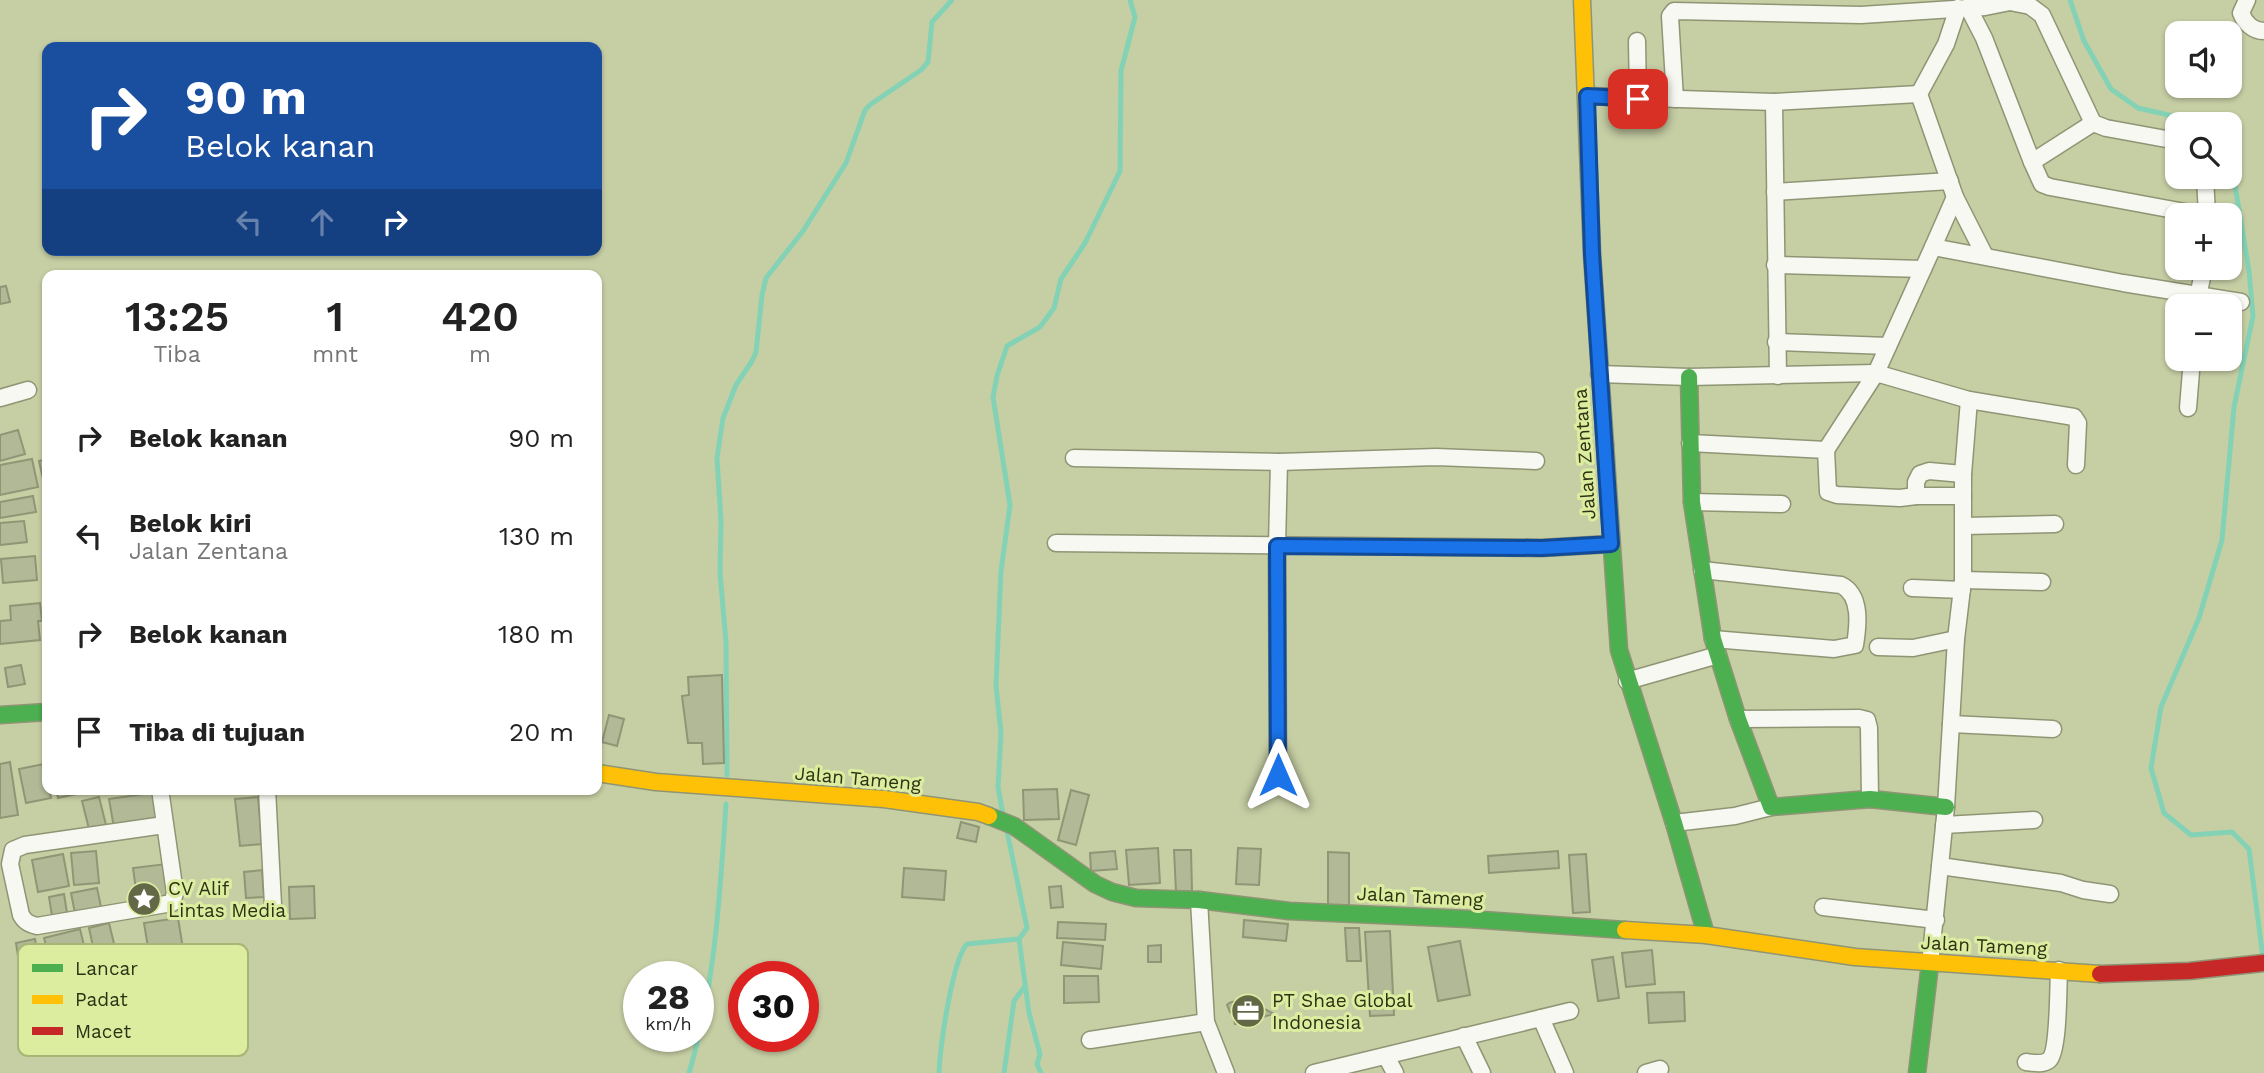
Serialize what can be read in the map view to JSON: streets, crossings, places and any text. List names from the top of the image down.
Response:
{
  "streets": {
    "street": ["Jalan Zentana", "Jalan Tameng"]
  },
  "crossings": [
    ["Jalan Zentana", "Jalan Tameng"]
  ],
  "places": {
    "place": ["CV Alif Lintas Media"],
    "office": ["PT Shae Global Indonesia"]
  },
  "legend": ["Lancar", "Padat", "Macet"],
  "page": {
    "map_buttons": ["+", "−"],
    "turn": ["90 m", "Belok kanan"],
    "eta": [
      "13:25",
      "Tiba",
      "1",
      "mnt",
      "420",
      "m"
    ],
    "list": [
      {
        "name": "Belok kanan",
        "value": "90 m"
      },
      {
        "name": "Belok kiri",
        "note": "Jalan Zentana",
        "value": "130 m"
      },
      {
        "name": "Belok kanan",
        "value": "180 m"
      },
      {
        "name": "Tiba di tujuan",
        "value": "20 m"
      }
    ],
    "speed": "28 km/h",
    "limit": "30"
  }
}
